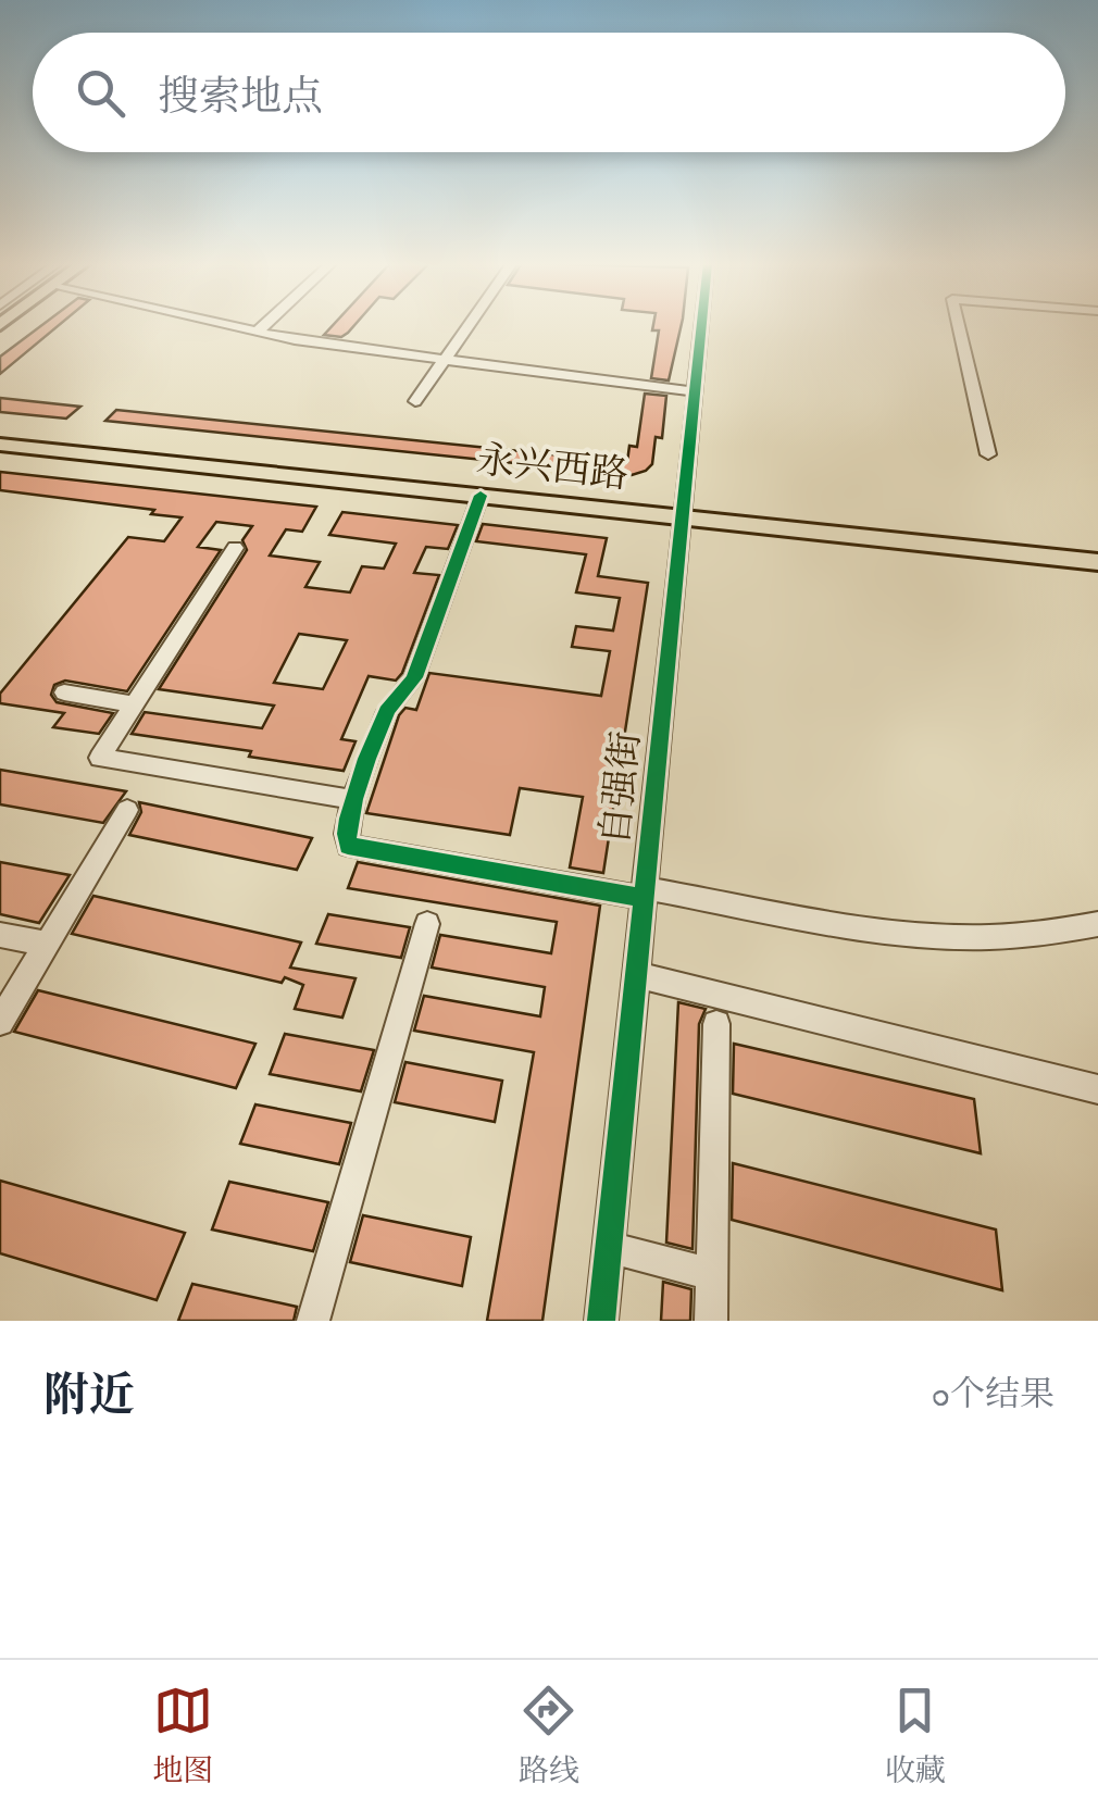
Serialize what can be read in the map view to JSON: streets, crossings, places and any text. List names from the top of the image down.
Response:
{
  "streets": {
    "main road": ["永兴西路"],
    "street": ["自强街"]
  },
  "crossings": [
    ["永兴西路", "自强街"]
  ],
  "page": {
    "search": "搜索地点",
    "heading": ["附近", "0个结果"],
    "nav": ["地图", "路线", "收藏"]
  }
}
